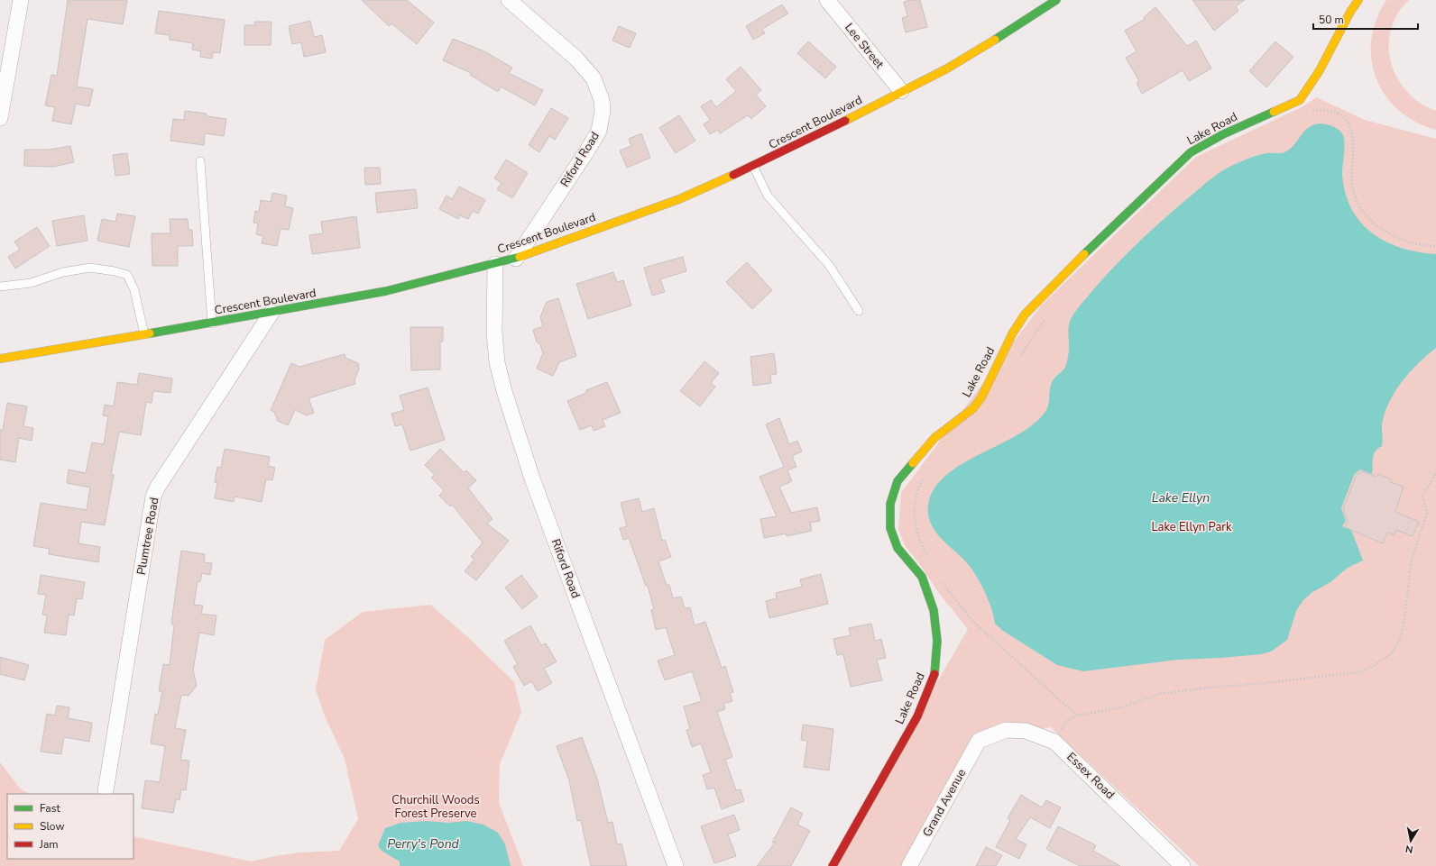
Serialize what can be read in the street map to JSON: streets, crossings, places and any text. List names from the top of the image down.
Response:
{
  "streets": {
    "street": [
      "Lee Street",
      "Crescent Boulevard",
      "Lake Road",
      "Riford Road",
      "Plumtree Road",
      "Essex Road",
      "Grand Avenue"
    ]
  },
  "crossings": [
    ["Lee Street", "Crescent Boulevard"],
    ["Crescent Boulevard", "Riford Road"],
    ["Crescent Boulevard", "Plumtree Road"],
    ["Essex Road", "Grand Avenue"]
  ],
  "water": ["Lake Ellyn", "Perry's Pond"],
  "parks": ["Lake Ellyn Park", "Churchill Woods Forest Preserve"],
  "legend": ["Fast", "Slow", "Jam"],
  "scale_bar": "50 m",
  "north": "bottom"
}
